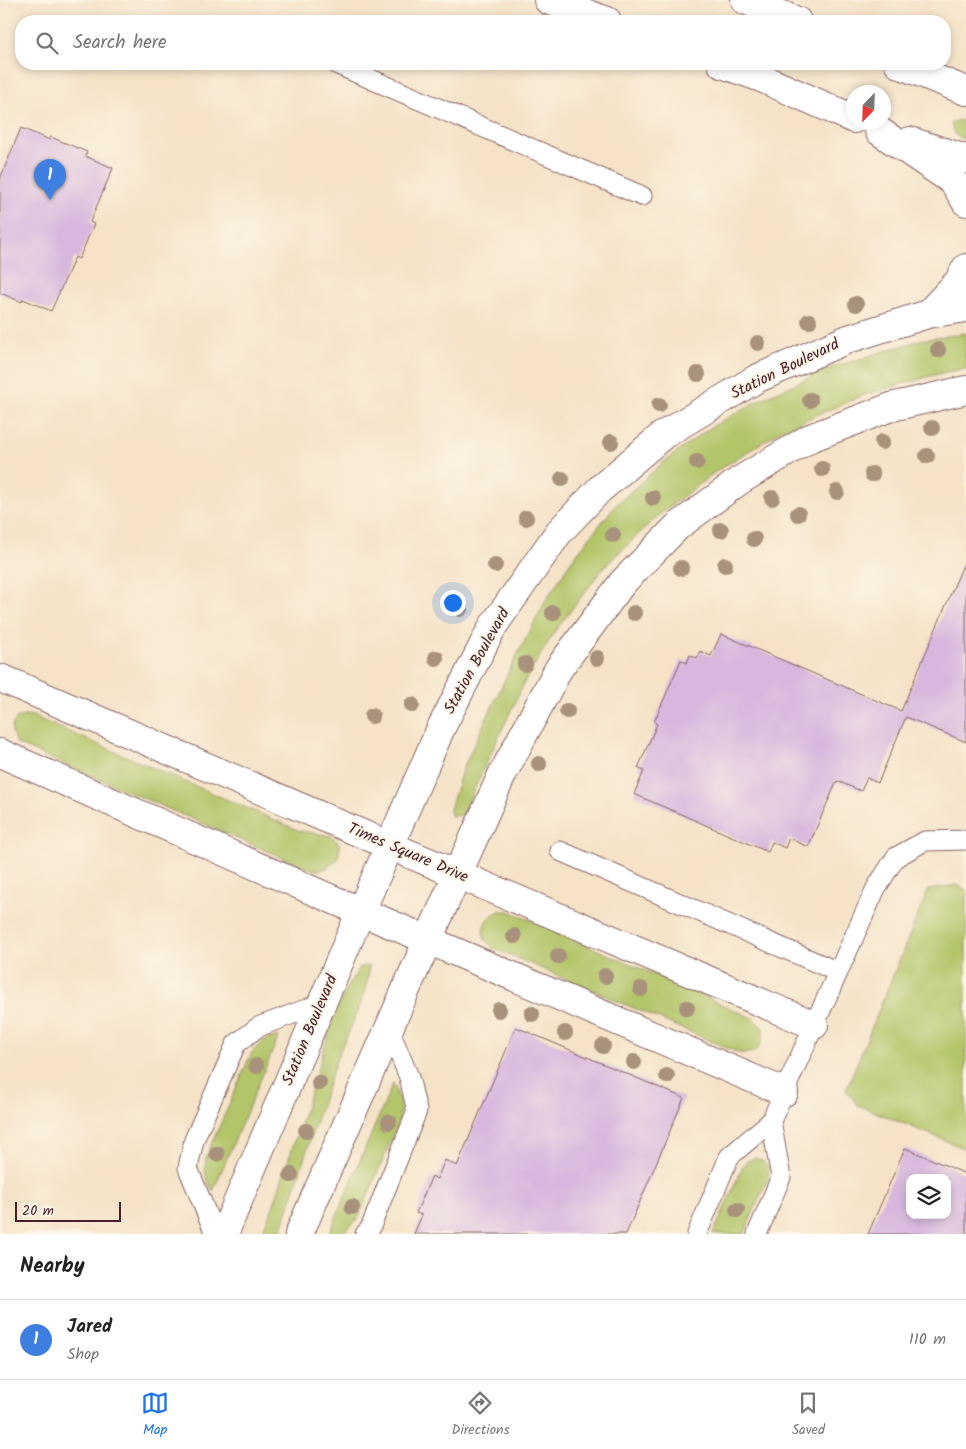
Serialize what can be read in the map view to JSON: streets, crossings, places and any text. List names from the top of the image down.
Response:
{
  "streets": {
    "street": ["Station Boulevard", "Times Square Drive"]
  },
  "crossings": [
    ["Station Boulevard", "Times Square Drive"]
  ],
  "scale_bar": "20 m",
  "north": "bottom left",
  "page": {
    "search": "Search here",
    "pins": "1",
    "scale": "20 m",
    "heading": "Nearby",
    "list": [
      {
        "mark": "1",
        "name": "Jared",
        "note": "Shop",
        "value": "110 m"
      }
    ],
    "nav": ["Map", "Directions", "Saved"]
  }
}
